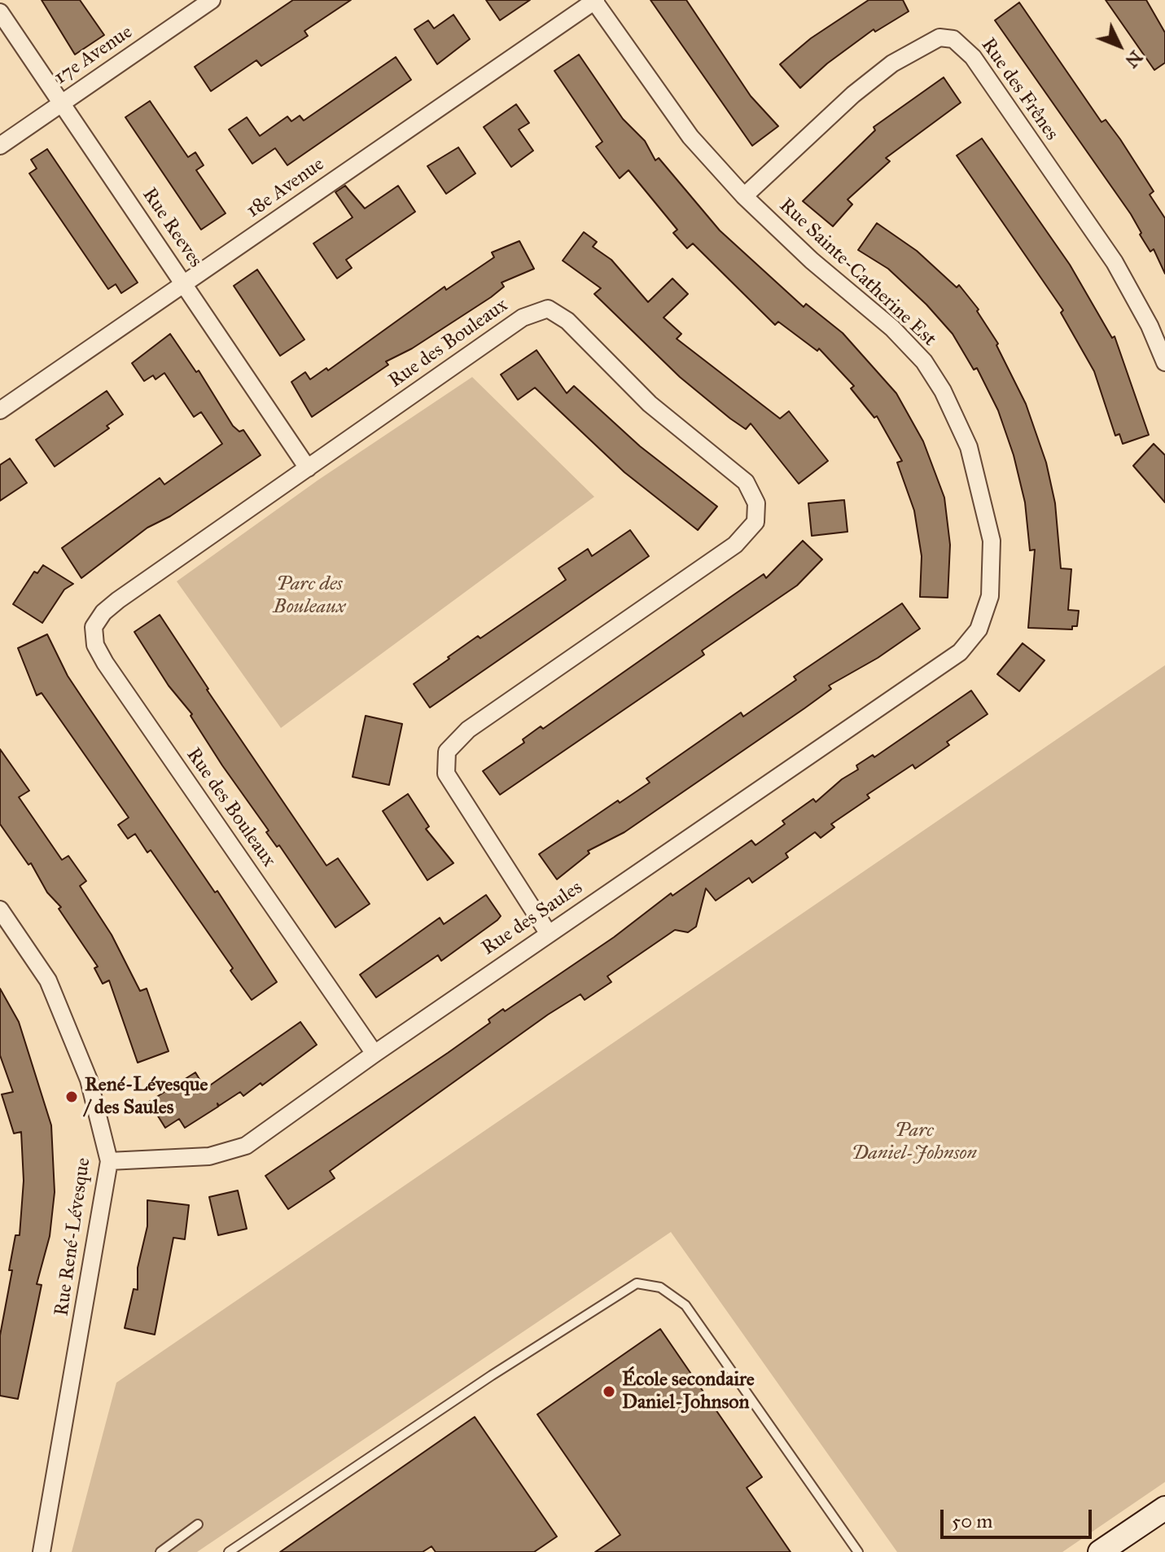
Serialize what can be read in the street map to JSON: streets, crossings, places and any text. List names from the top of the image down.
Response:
{
  "streets": {
    "street": [
      "17e Avenue",
      "Rue des Frênes",
      "18e Avenue",
      "Rue Reeves",
      "Rue Sainte-Catherine Est",
      "Rue des Bouleaux",
      "Rue des Saules",
      "Rue René-Lévesque"
    ]
  },
  "crossings": [
    ["17e Avenue", "Rue Reeves"],
    ["Rue des Frênes", "Rue Sainte-Catherine Est"],
    ["18e Avenue", "Rue Reeves"],
    ["18e Avenue", "Rue Sainte-Catherine Est"],
    ["Rue Reeves", "Rue des Bouleaux"],
    ["Rue Sainte-Catherine Est", "Rue des Saules"],
    ["Rue des Bouleaux", "Rue des Saules"],
    ["Rue des Saules", "Rue René-Lévesque"]
  ],
  "parks": ["Parc des Bouleaux", "Parc Daniel-Johnson"],
  "places": ["René-Lévesque / des Saules", "École secondaire Daniel-Johnson"],
  "scale_bar": "50 m",
  "north": "bottom right"
}
